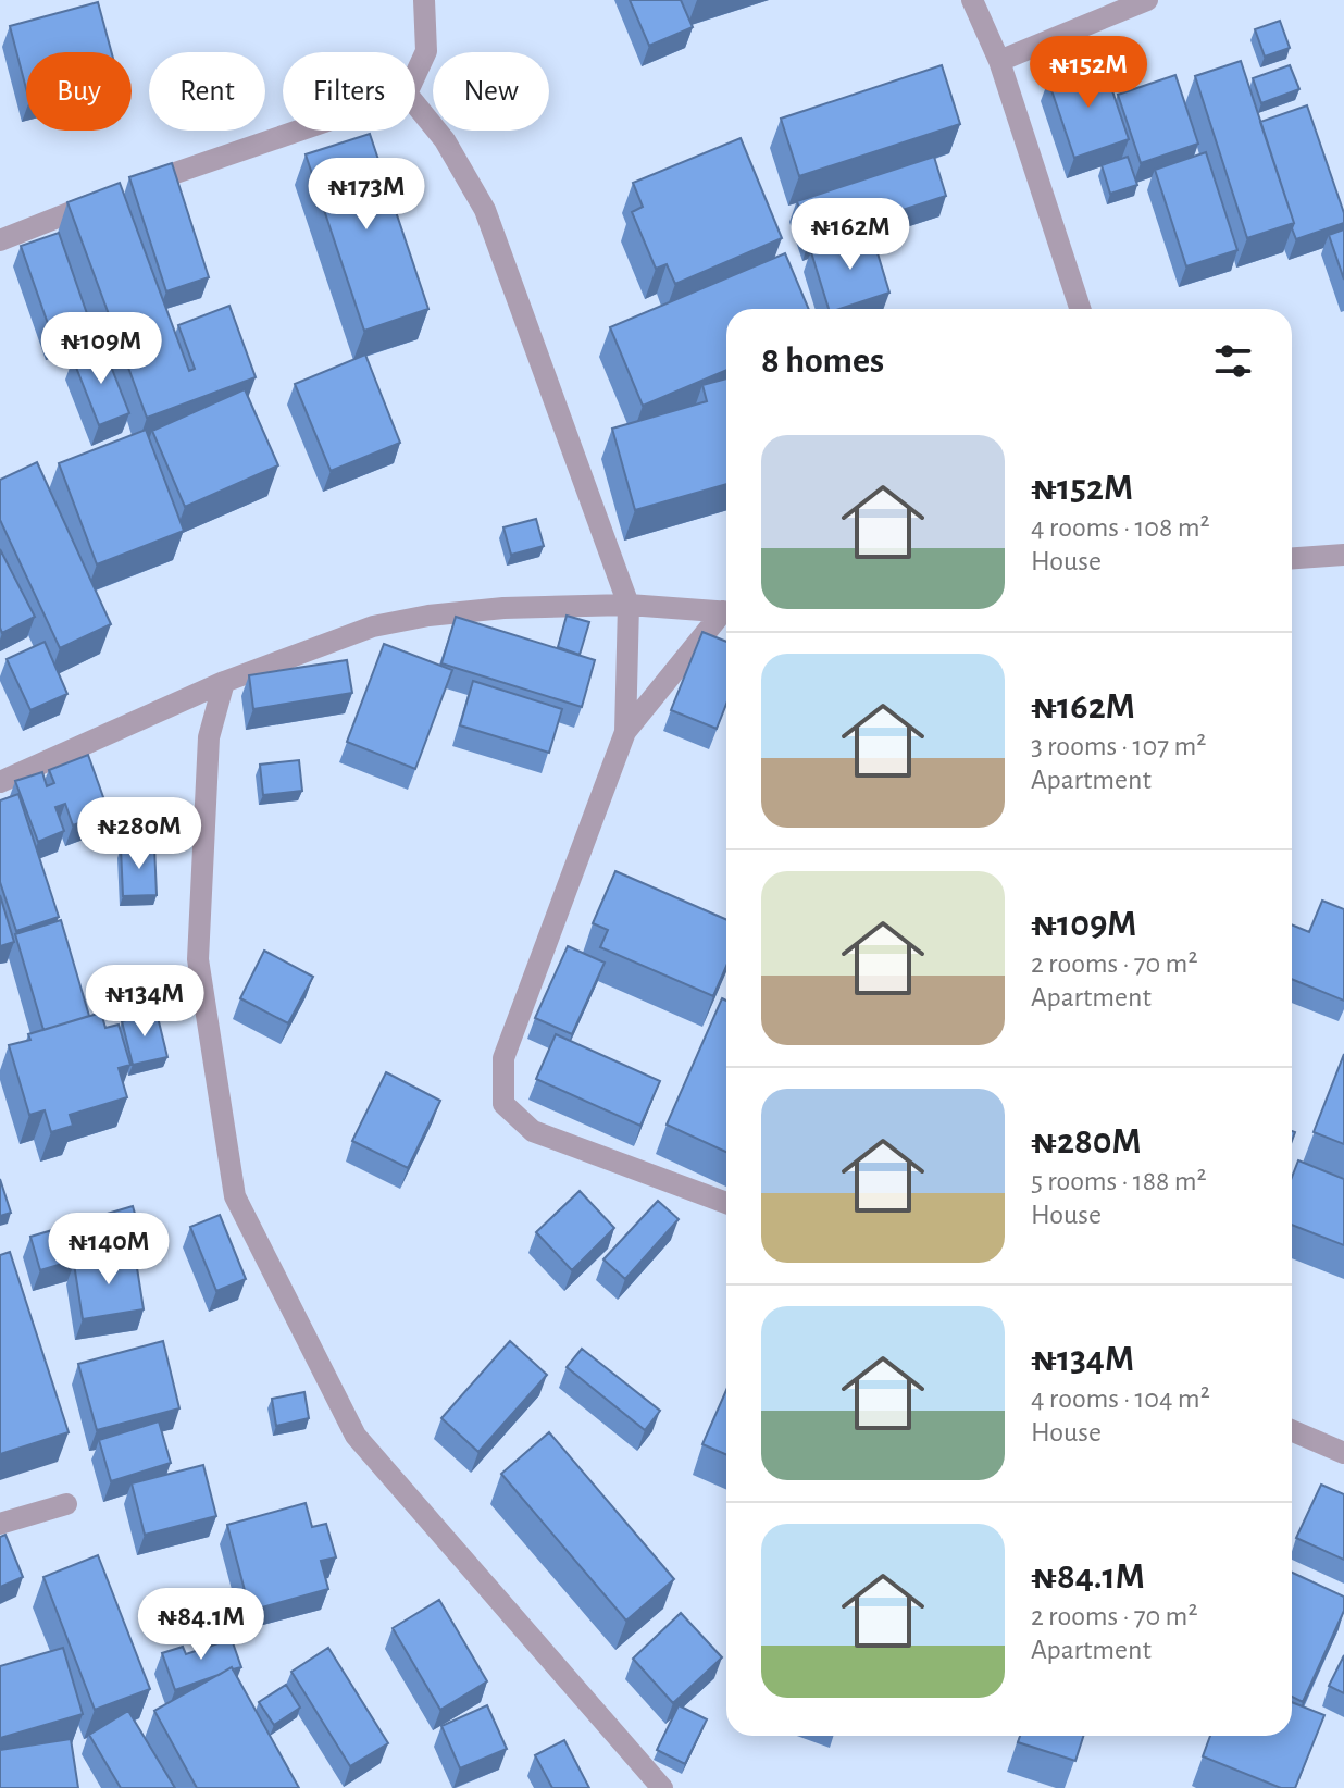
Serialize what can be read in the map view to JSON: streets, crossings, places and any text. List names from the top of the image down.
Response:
{
  "page": {
    "price": [
      "₦152M",
      "₦173M",
      "₦162M",
      "₦109M",
      "₦280M",
      "₦134M",
      "₦140M",
      "₦84.1M"
    ],
    "chip": [
      "Buy",
      "Rent",
      "Filters",
      "New"
    ],
    "heading": "8 homes",
    "list": [
      {
        "name": "₦152M",
        "note": "4 rooms · 108 m² · House"
      },
      {
        "name": "₦162M",
        "note": "3 rooms · 107 m² · Apartment"
      },
      {
        "name": "₦109M",
        "note": "2 rooms · 70 m² · Apartment"
      },
      {
        "name": "₦280M",
        "note": "5 rooms · 188 m² · House"
      },
      {
        "name": "₦134M",
        "note": "4 rooms · 104 m² · House"
      },
      {
        "name": "₦84.1M",
        "note": "2 rooms · 70 m² · Apartment"
      }
    ]
  }
}
